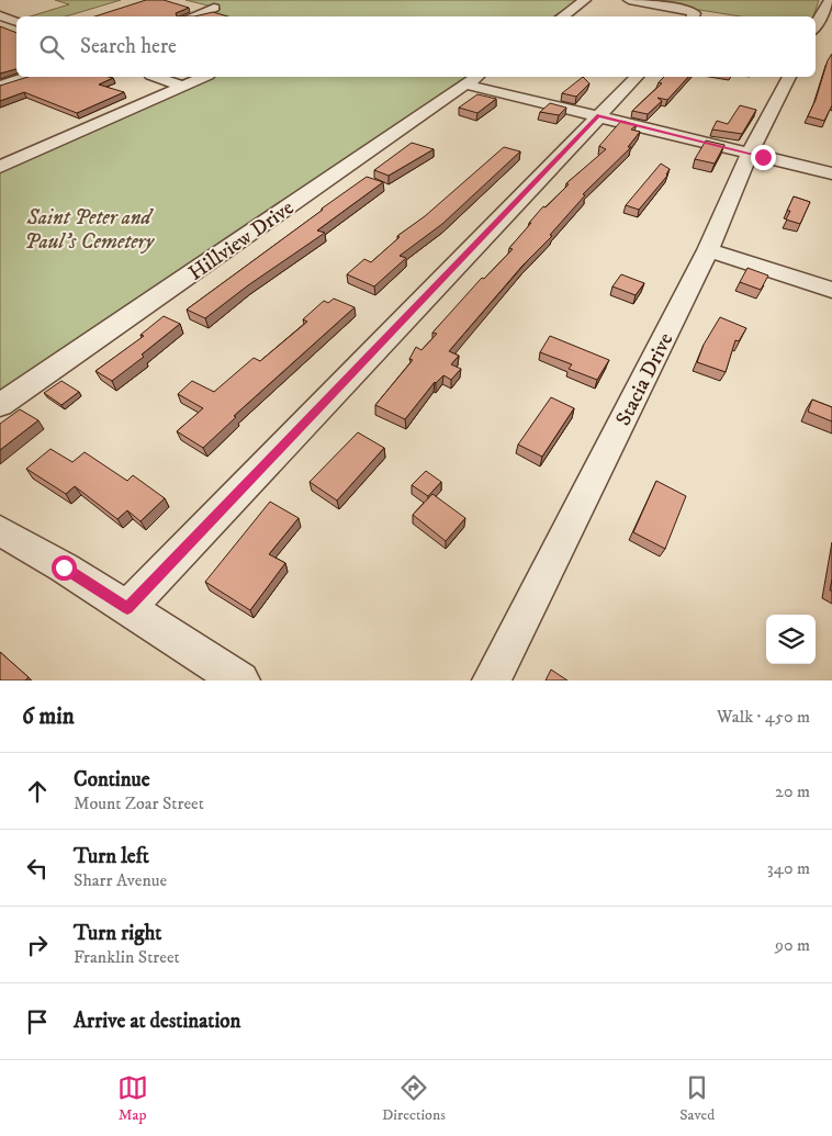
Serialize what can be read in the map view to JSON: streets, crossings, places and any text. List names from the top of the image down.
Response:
{
  "streets": {
    "street": ["Hillview Drive", "Stacia Drive"]
  },
  "parks": ["Saint Peter and Paul's Cemetery"],
  "page": {
    "search": "Search here",
    "heading": ["6 min", "Walk · 450 m"],
    "list": [
      ["Continue", "Mount Zoar Street", "20 m"],
      ["Turn left", "Sharr Avenue", "340 m"],
      ["Turn right", "Franklin Street", "90 m"],
      "Arrive at destination"
    ],
    "nav": ["Map", "Directions", "Saved"]
  }
}
